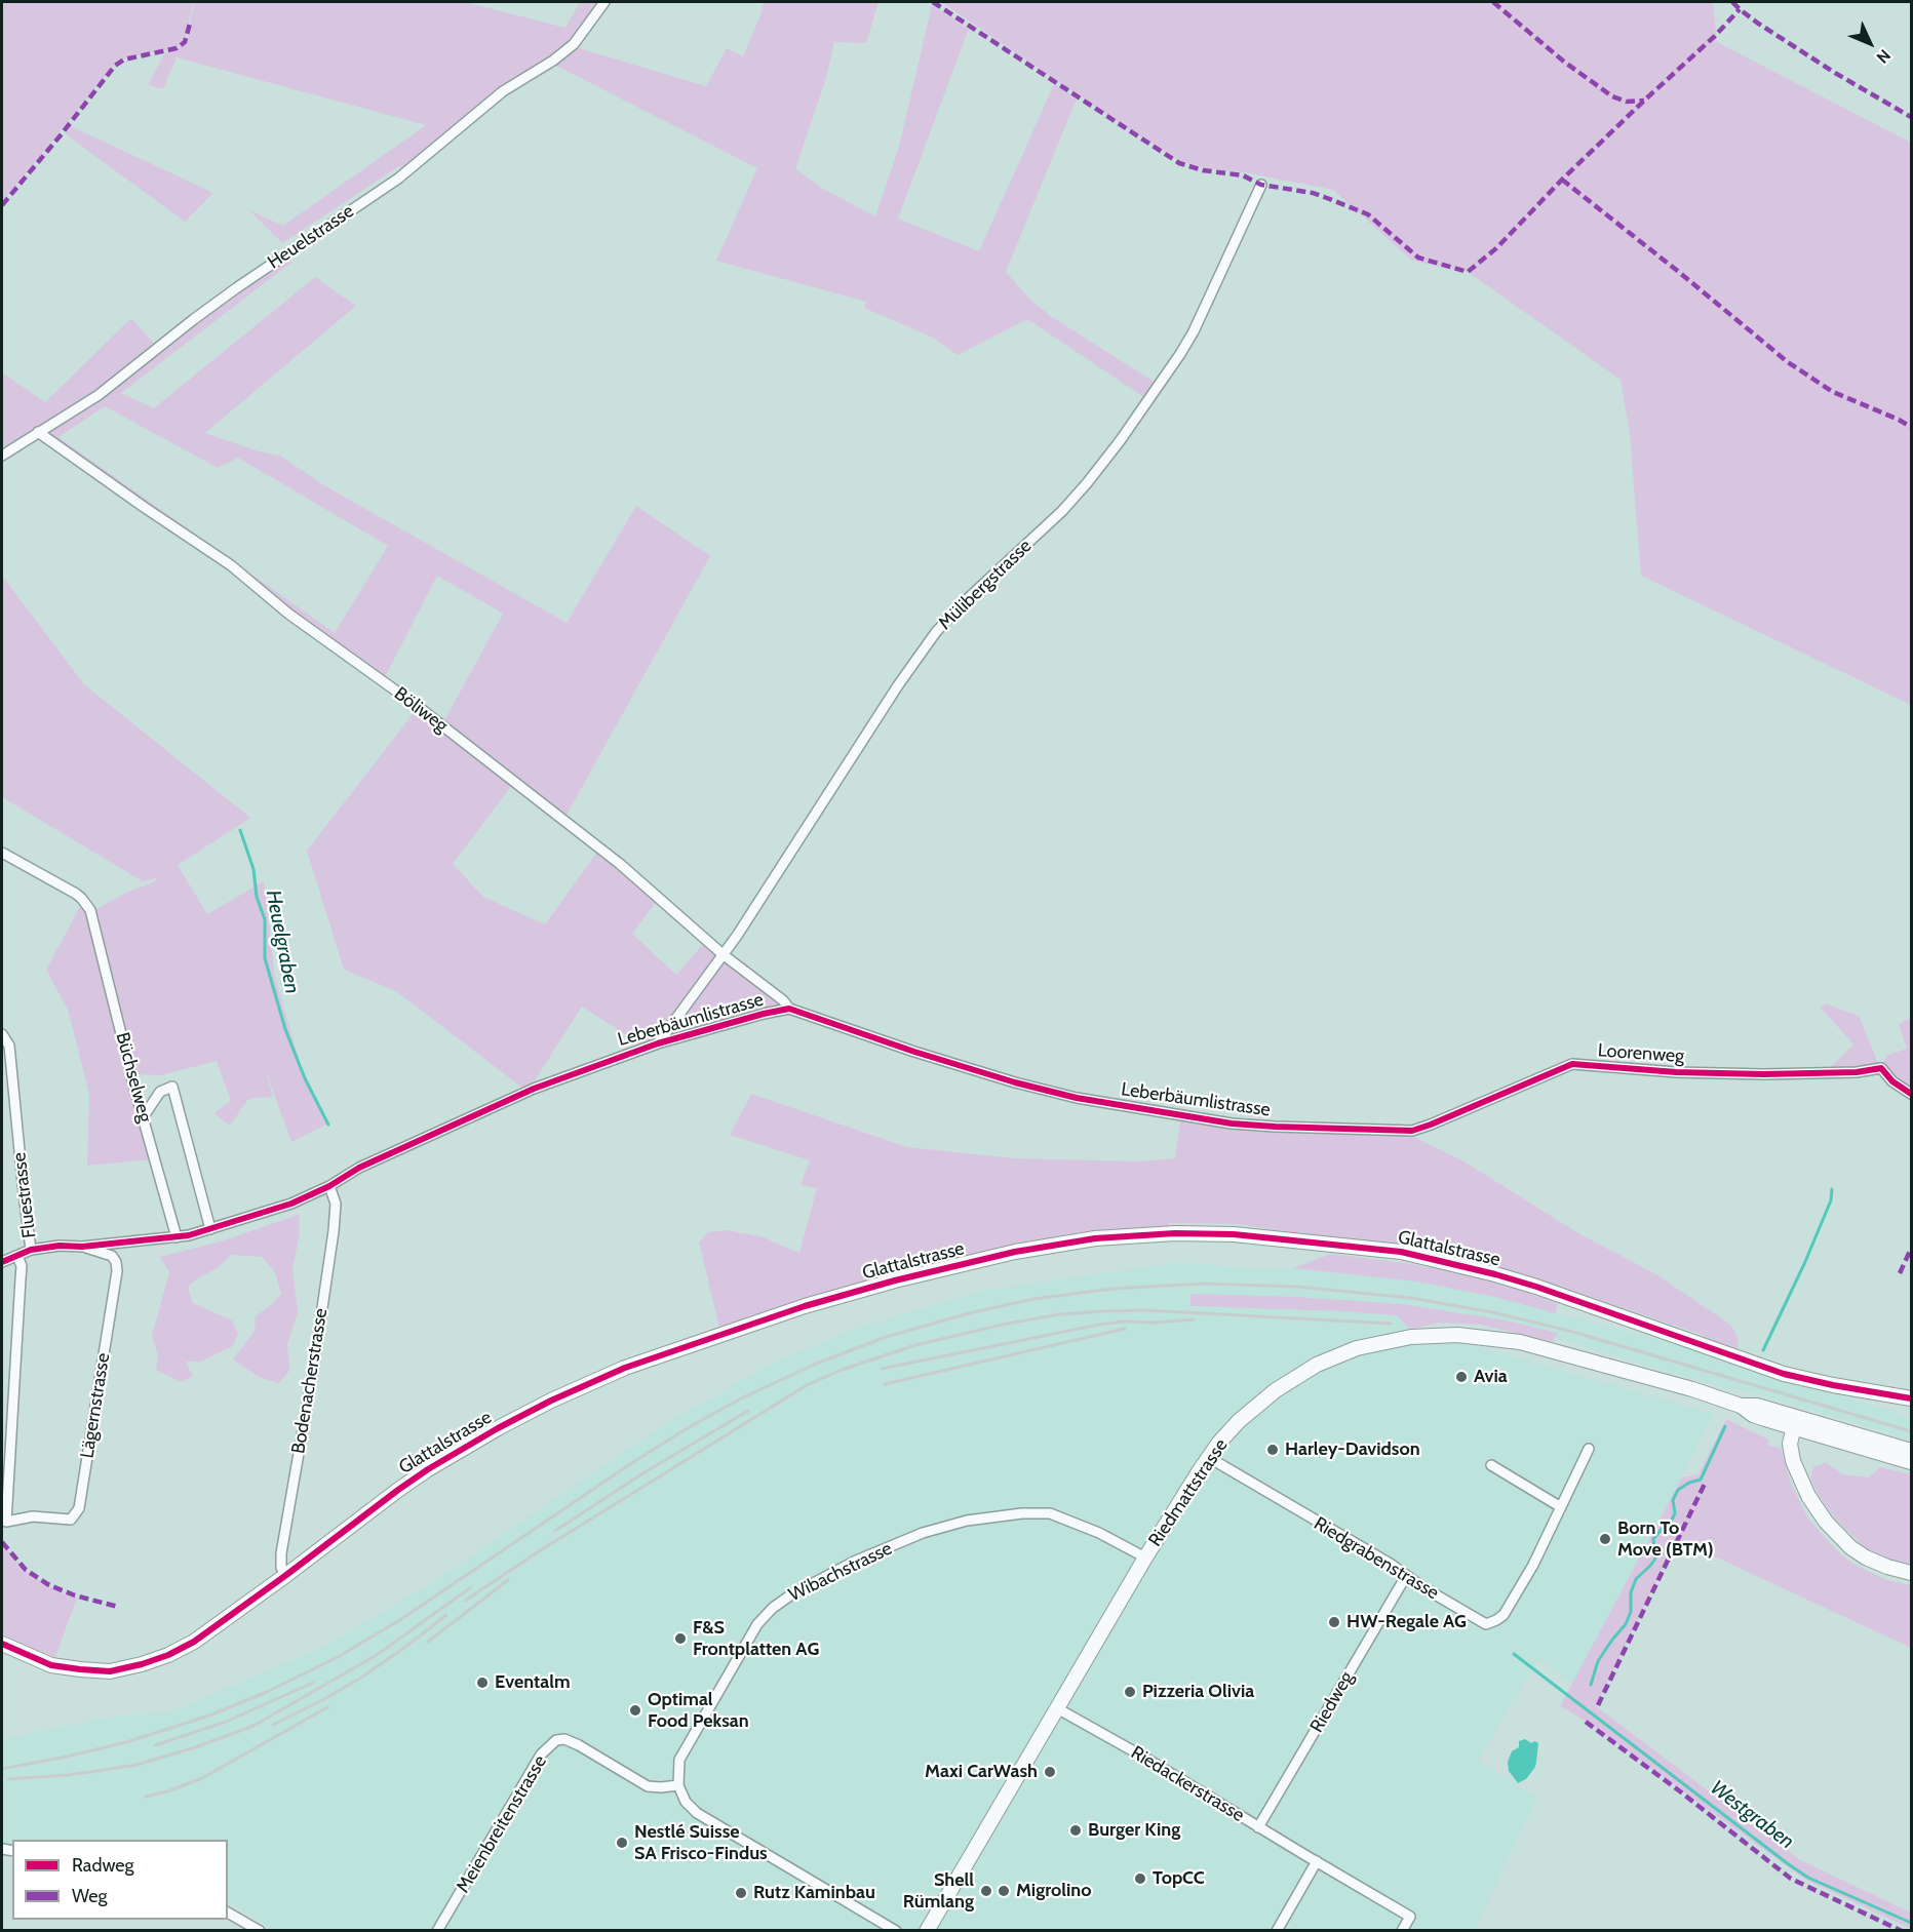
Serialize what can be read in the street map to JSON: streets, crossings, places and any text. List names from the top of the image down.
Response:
{
  "streets": {
    "street": [
      "Heuelstrasse",
      "Mülibergstrasse",
      "Böliweg",
      "Leberbäumlistrasse",
      "Loorenweg",
      "Büchselweg",
      "Fluestrasse",
      "Glattalstrasse",
      "Bodenacherstrasse",
      "Lägernstrasse",
      "Riedmattstrasse",
      "Riedgrabenstrasse",
      "Wibachstrasse",
      "Riedweg",
      "Riedackerstrasse",
      "Meienbreitenstrasse"
    ]
  },
  "crossings": [
    ["Heuelstrasse", "Böliweg"],
    ["Mülibergstrasse", "Böliweg"],
    ["Mülibergstrasse", "Leberbäumlistrasse"],
    ["Böliweg", "Leberbäumlistrasse"],
    ["Leberbäumlistrasse", "Loorenweg"],
    ["Leberbäumlistrasse", "Büchselweg"],
    ["Leberbäumlistrasse", "Fluestrasse"],
    ["Leberbäumlistrasse", "Bodenacherstrasse"],
    ["Leberbäumlistrasse", "Lägernstrasse"],
    ["Glattalstrasse", "Bodenacherstrasse"],
    ["Riedmattstrasse", "Riedgrabenstrasse"],
    ["Riedmattstrasse", "Wibachstrasse"],
    ["Riedmattstrasse", "Riedackerstrasse"],
    ["Riedgrabenstrasse", "Riedweg"],
    ["Wibachstrasse", "Meienbreitenstrasse"],
    ["Riedweg", "Riedackerstrasse"]
  ],
  "water": ["Heuelgraben", "Westgraben"],
  "places": [
    "Avia",
    "Harley-Davidson",
    "Born To Move (BTM)",
    "HW-Regale AG",
    "F&S Frontplatten AG",
    "Eventalm",
    "Pizzeria Olivia",
    "Optimal Food Peksan",
    "Maxi CarWash",
    "Burger King",
    "Nestlé Suisse SA Frisco-Findus",
    "TopCC",
    "Shell Rümlang",
    "Migrolino",
    "Rutz Kaminbau"
  ],
  "legend": ["Radweg", "Weg"],
  "north": "bottom right"
}
